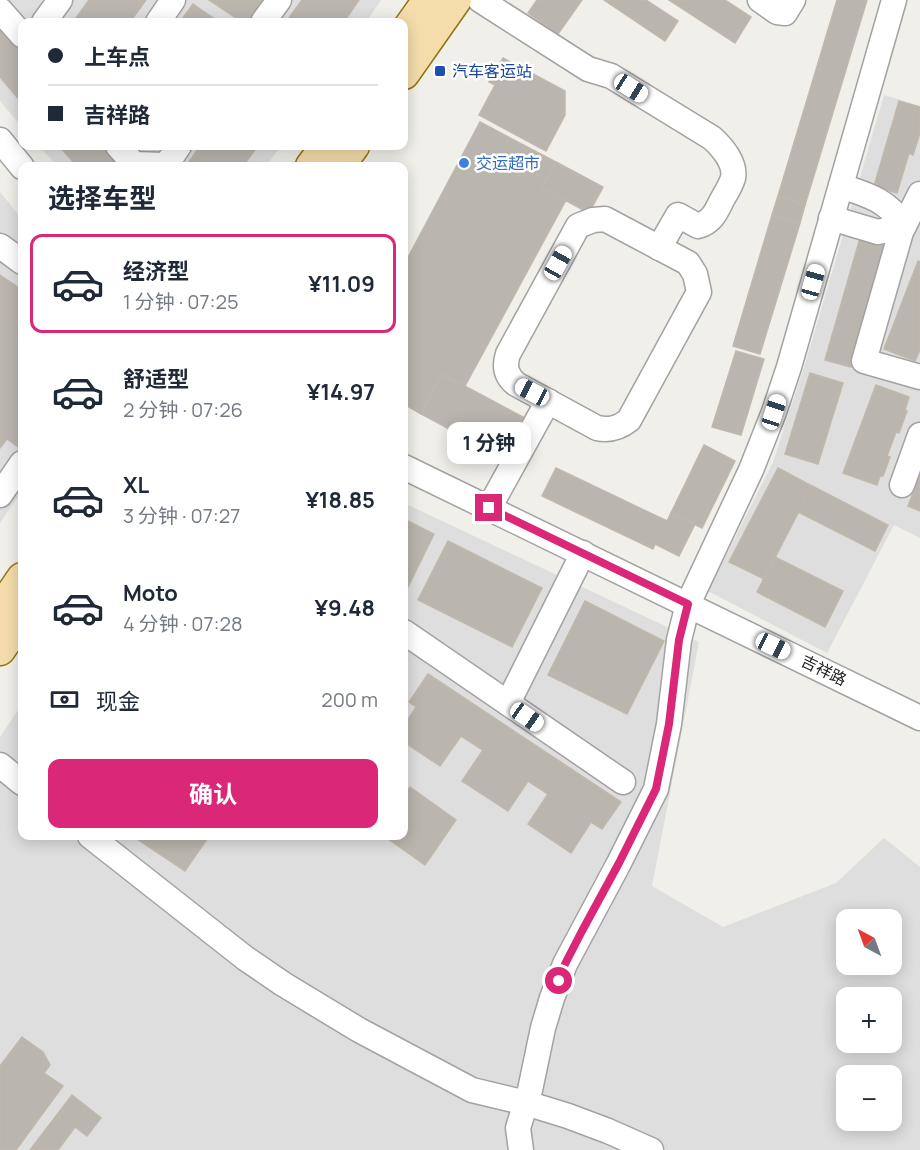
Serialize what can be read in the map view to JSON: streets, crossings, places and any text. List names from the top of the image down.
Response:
{
  "streets": {
    "street": ["吉祥路"]
  },
  "places": {
    "transit": ["汽车客运站"],
    "other": ["交运超市"]
  },
  "north": "top left",
  "page": {
    "banner": ["上车点", "吉祥路"],
    "heading": "选择车型",
    "list": [
      {
        "name": "经济型",
        "note": "1 分钟 · 07:25",
        "value": "¥11.09"
      },
      {
        "name": "舒适型",
        "note": "2 分钟 · 07:26",
        "value": "¥14.97"
      },
      {
        "name": "XL",
        "note": "3 分钟 · 07:27",
        "value": "¥18.85"
      },
      {
        "name": "Moto",
        "note": "4 分钟 · 07:28",
        "value": "¥9.48"
      }
    ],
    "bubble": "1 分钟",
    "pay": ["现金", "200 m"],
    "buttons": "确认",
    "map_buttons": ["+", "−"]
  }
}
